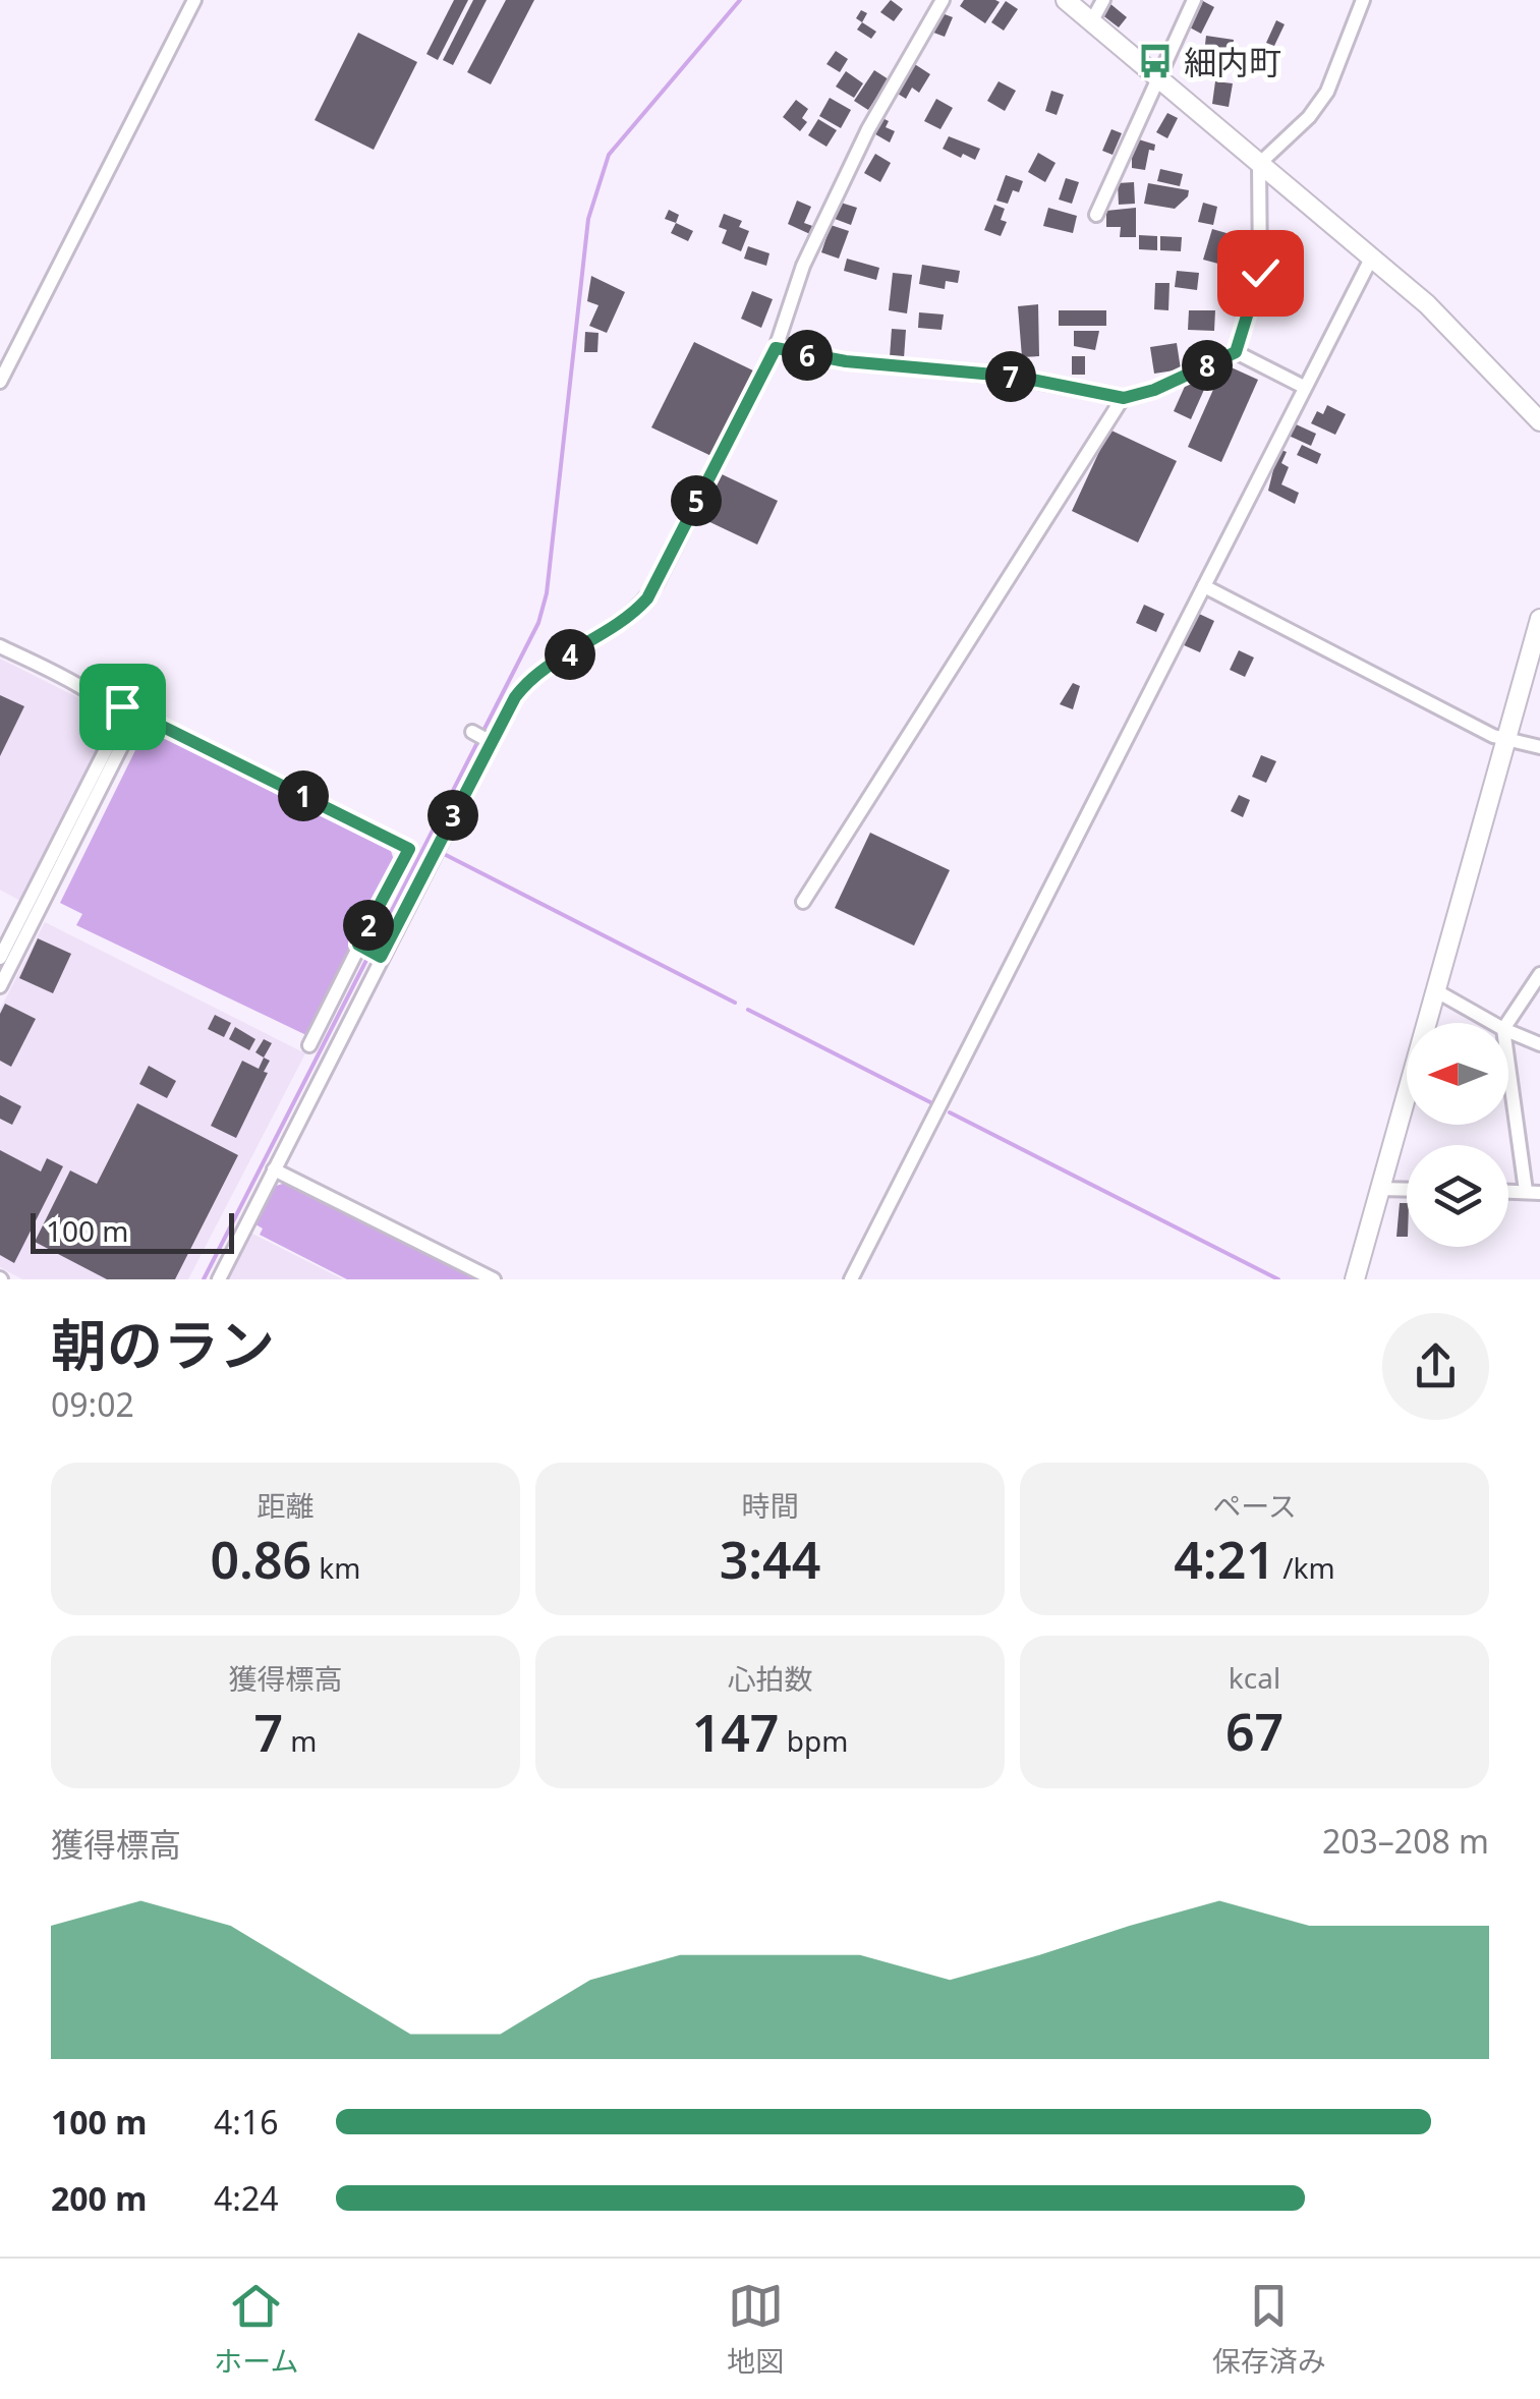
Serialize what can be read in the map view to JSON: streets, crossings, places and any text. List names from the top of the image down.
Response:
{
  "places": {
    "bus stop": ["細内町"]
  },
  "scale_bar": "100 m",
  "north": "left",
  "page": {
    "pins": [
      "6",
      "8",
      "7",
      "5",
      "4",
      "1",
      "3",
      "2"
    ],
    "scale": "100 m",
    "heading": ["朝のラン", "09:02"],
    "stats": [
      ["距離", "0.86 km"],
      ["時間", "3:44"],
      ["ペース", "4:21 /km"],
      ["獲得標高", "7 m"],
      ["心拍数", "147 bpm"],
      ["kcal", "67"]
    ],
    "chart": ["獲得標高", "203–208 m"],
    "list": [
      {
        "name": "100 m",
        "note": "4:16"
      },
      {
        "name": "200 m",
        "note": "4:24"
      }
    ],
    "tabs": ["ホーム", "地図", "保存済み"]
  }
}
